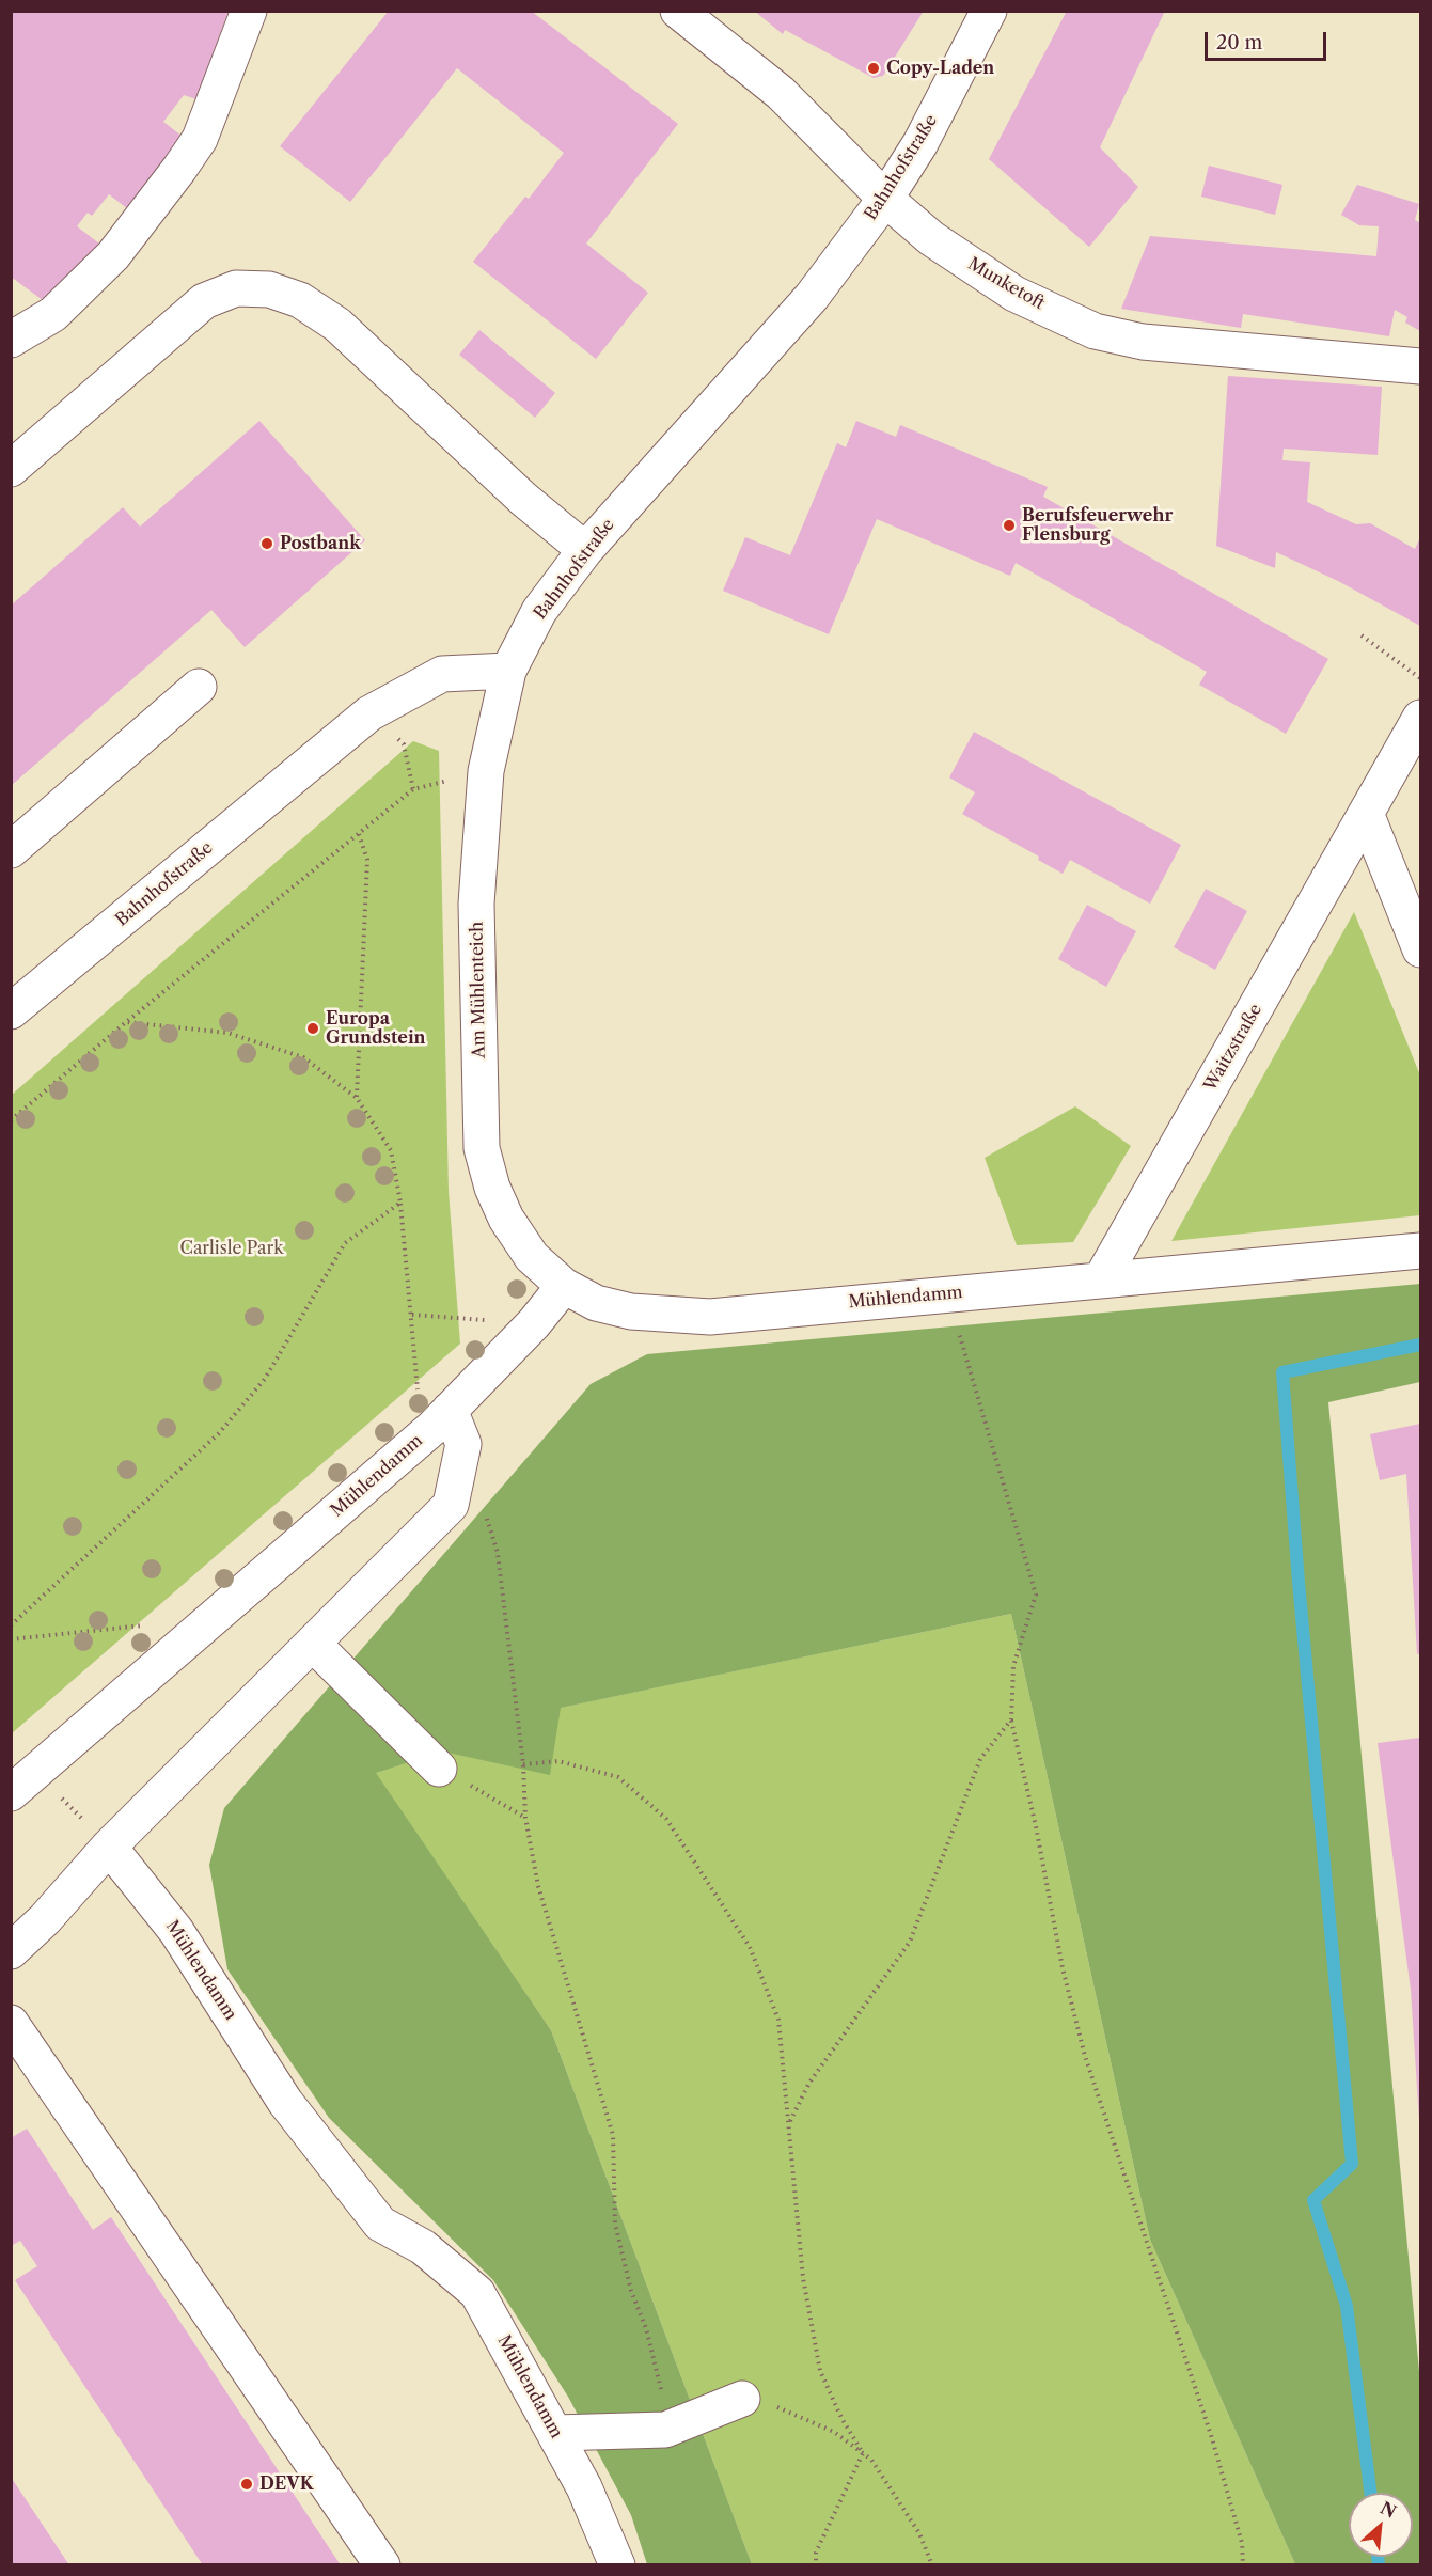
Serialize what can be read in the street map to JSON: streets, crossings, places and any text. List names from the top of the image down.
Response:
{
  "streets": {
    "street": [
      "Bahnhofstraße",
      "Munketoft",
      "Am Mühlenteich",
      "Waitzstraße",
      "Mühlendamm"
    ]
  },
  "crossings": [
    ["Bahnhofstraße", "Munketoft"],
    ["Bahnhofstraße", "Am Mühlenteich"],
    ["Am Mühlenteich", "Mühlendamm"],
    ["Waitzstraße", "Mühlendamm"]
  ],
  "parks": ["Carlisle Park"],
  "places": [
    "Copy-Laden",
    "Berufsfeuerwehr Flensburg",
    "Postbank",
    "Europa Grundstein",
    "DEVK"
  ],
  "scale_bar": "20 m",
  "north": "top right"
}
